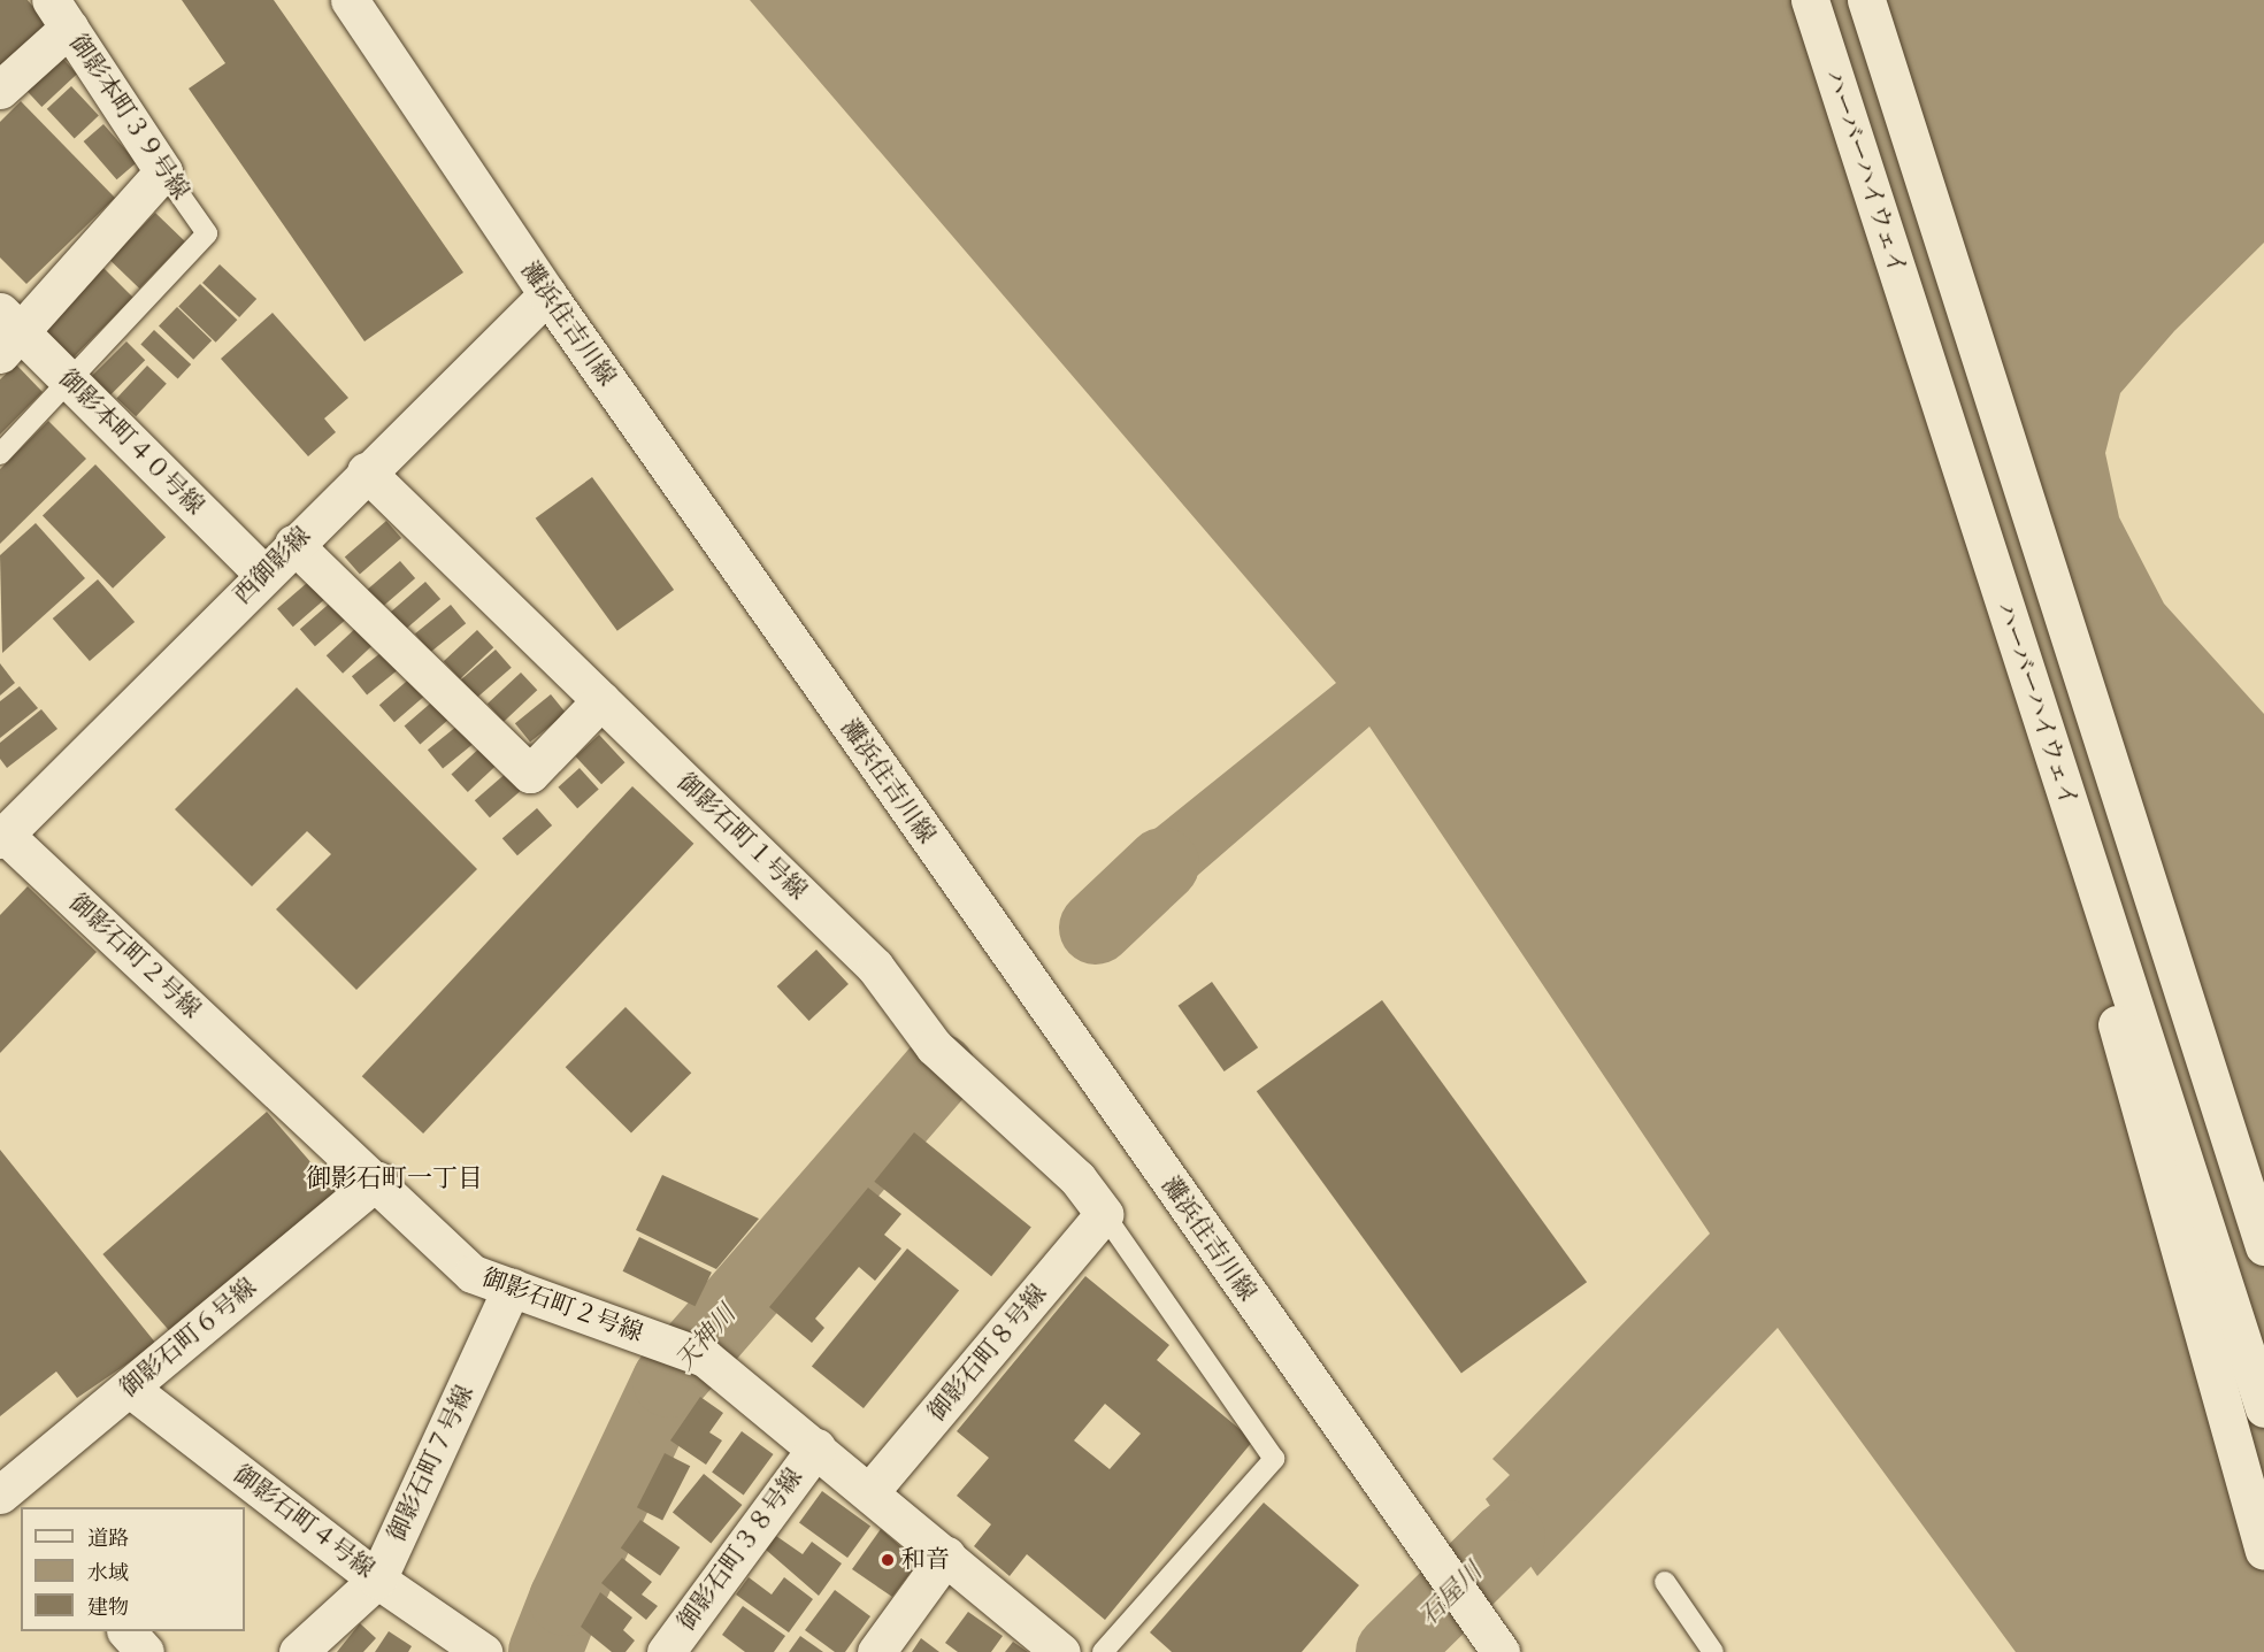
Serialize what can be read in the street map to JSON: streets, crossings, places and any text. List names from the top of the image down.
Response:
{
  "streets": {
    "street": [
      "御影本町３９号線",
      "ハーバーハイウェイ",
      "灘浜住吉川線",
      "御影本町４０号線",
      "西御影線",
      "御影石町１号線",
      "御影石町２号線",
      "御影石町６号線",
      "御影石町８号線",
      "御影石町７号線",
      "御影石町４号線",
      "御影石町３８号線"
    ]
  },
  "crossings": [
    ["御影本町３９号線", "御影本町４０号線"],
    ["灘浜住吉川線", "西御影線"],
    ["御影本町４０号線", "西御影線"],
    ["西御影線", "御影石町１号線"],
    ["西御影線", "御影石町２号線"],
    ["御影石町１号線", "御影石町８号線"],
    ["御影石町２号線", "御影石町６号線"],
    ["御影石町２号線", "御影石町８号線"],
    ["御影石町２号線", "御影石町７号線"],
    ["御影石町２号線", "御影石町３８号線"],
    ["御影石町６号線", "御影石町４号線"],
    ["御影石町７号線", "御影石町４号線"]
  ],
  "districts": ["御影石町一丁目"],
  "water": ["天神川", "石屋川"],
  "places": ["和音"],
  "legend": ["道路", "水域", "建物"]
}
